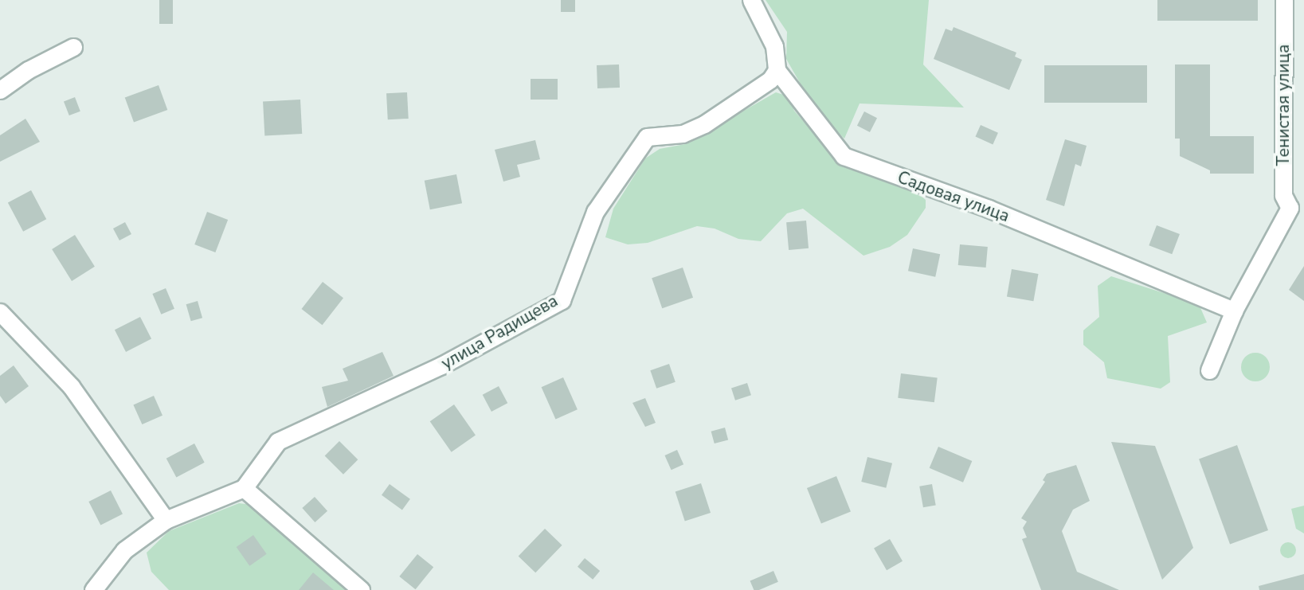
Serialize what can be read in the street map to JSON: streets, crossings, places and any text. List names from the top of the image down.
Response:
{
  "streets": {
    "street": ["Тенистая улица", "Садовая улица", "улица Радищева"]
  },
  "crossings": [
    ["Тенистая улица", "Садовая улица"],
    ["Садовая улица", "улица Радищева"]
  ]
}
